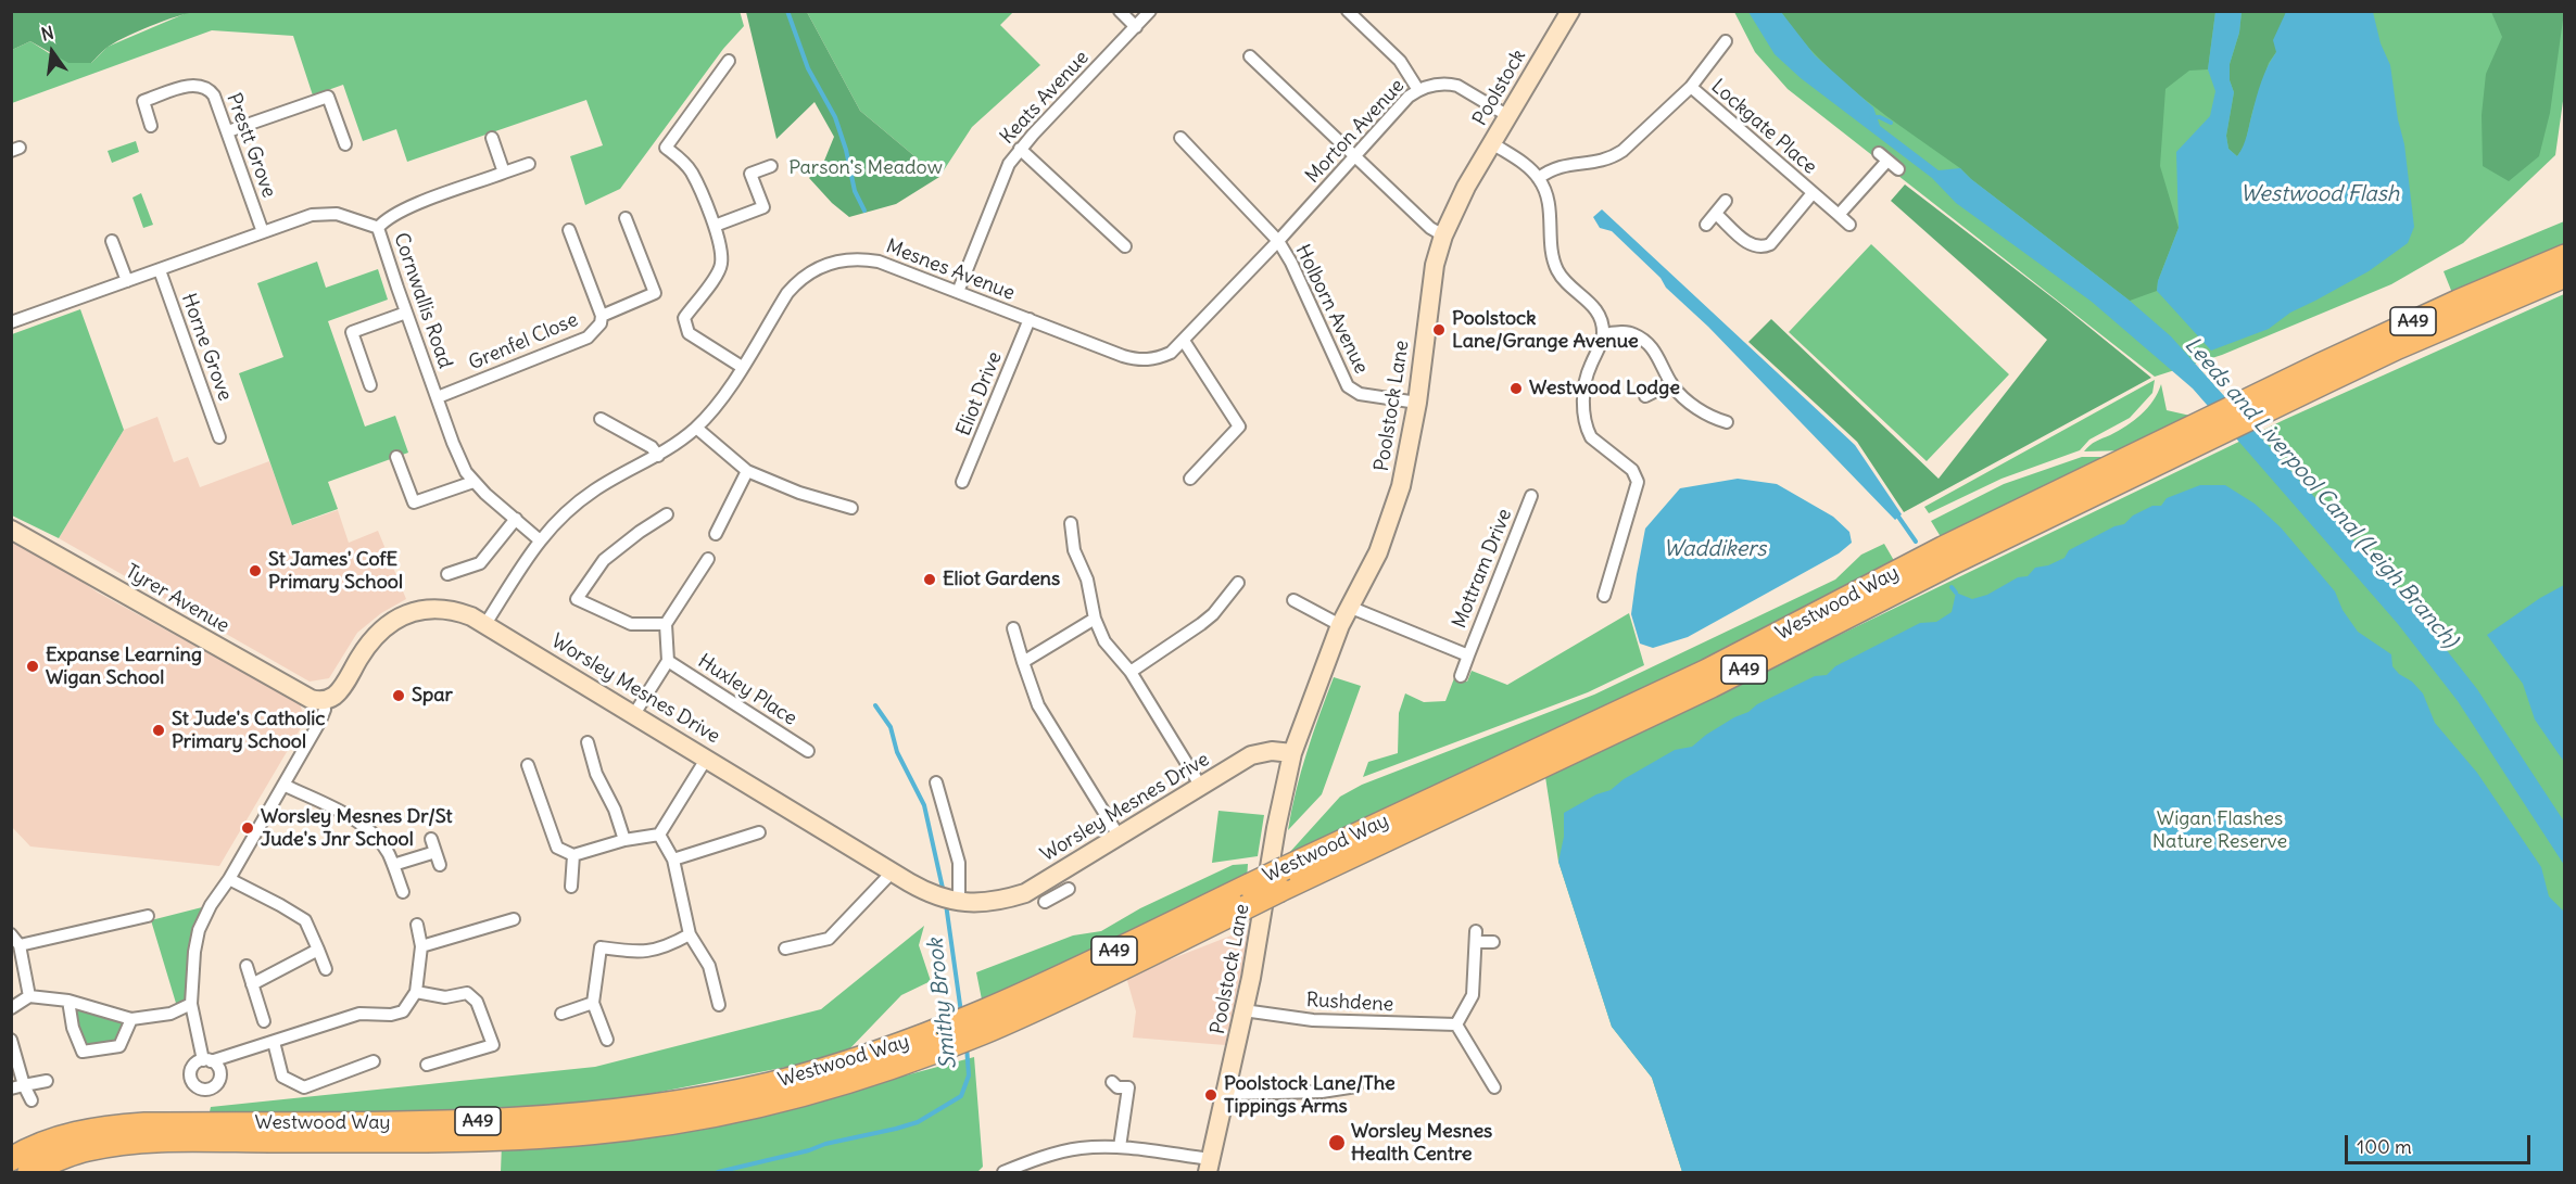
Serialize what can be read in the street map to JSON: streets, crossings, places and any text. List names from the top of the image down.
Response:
{
  "streets": {
    "highway": ["A49", "Westwood Way"],
    "street": [
      "Poolstock",
      "Keats Avenue",
      "Lockgate Place",
      "Morton Avenue",
      "Prestt Grove",
      "Mesnes Avenue",
      "Cornwallis Road",
      "Holborn Avenue",
      "Grenfel Close",
      "Horne Grove",
      "Eliot Drive",
      "Poolstock Lane",
      "Mottram Drive",
      "Tyrer Avenue",
      "Worsley Mesnes Drive",
      "Huxley Place",
      "Rushdene"
    ]
  },
  "crossings": [
    ["Poolstock", "Morton Avenue"],
    ["Poolstock", "Poolstock Lane"],
    ["Keats Avenue", "Mesnes Avenue"],
    ["Morton Avenue", "Mesnes Avenue"],
    ["Morton Avenue", "Holborn Avenue"],
    ["Prestt Grove", "Cornwallis Road"],
    ["Mesnes Avenue", "Cornwallis Road"],
    ["Mesnes Avenue", "Holborn Avenue"],
    ["Mesnes Avenue", "Eliot Drive"],
    ["Mesnes Avenue", "Worsley Mesnes Drive"],
    ["Cornwallis Road", "Grenfel Close"],
    ["Cornwallis Road", "Horne Grove"],
    ["Holborn Avenue", "Poolstock Lane"],
    ["Poolstock Lane", "Mottram Drive"],
    ["Poolstock Lane", "Worsley Mesnes Drive"],
    ["Poolstock Lane", "Rushdene"],
    ["Tyrer Avenue", "Worsley Mesnes Drive"]
  ],
  "water": [
    "Westwood Flash",
    "Leeds and Liverpool Canal (Leigh Branch)",
    "Waddikers",
    "Smithy Brook"
  ],
  "parks": ["Parson's Meadow", "Wigan Flashes Nature Reserve"],
  "places": [
    "Poolstock Lane/Grange Avenue",
    "Westwood Lodge",
    "St James' CofE Primary School",
    "Eliot Gardens",
    "Expanse Learning Wigan School",
    "Spar",
    "St Jude's Catholic Primary School",
    "Worsley Mesnes Dr/St Jude's Jnr School",
    "Poolstock Lane/The Tippings Arms",
    "Worsley Mesnes Health Centre"
  ],
  "scale_bar": "100 m",
  "north": "top"
}
